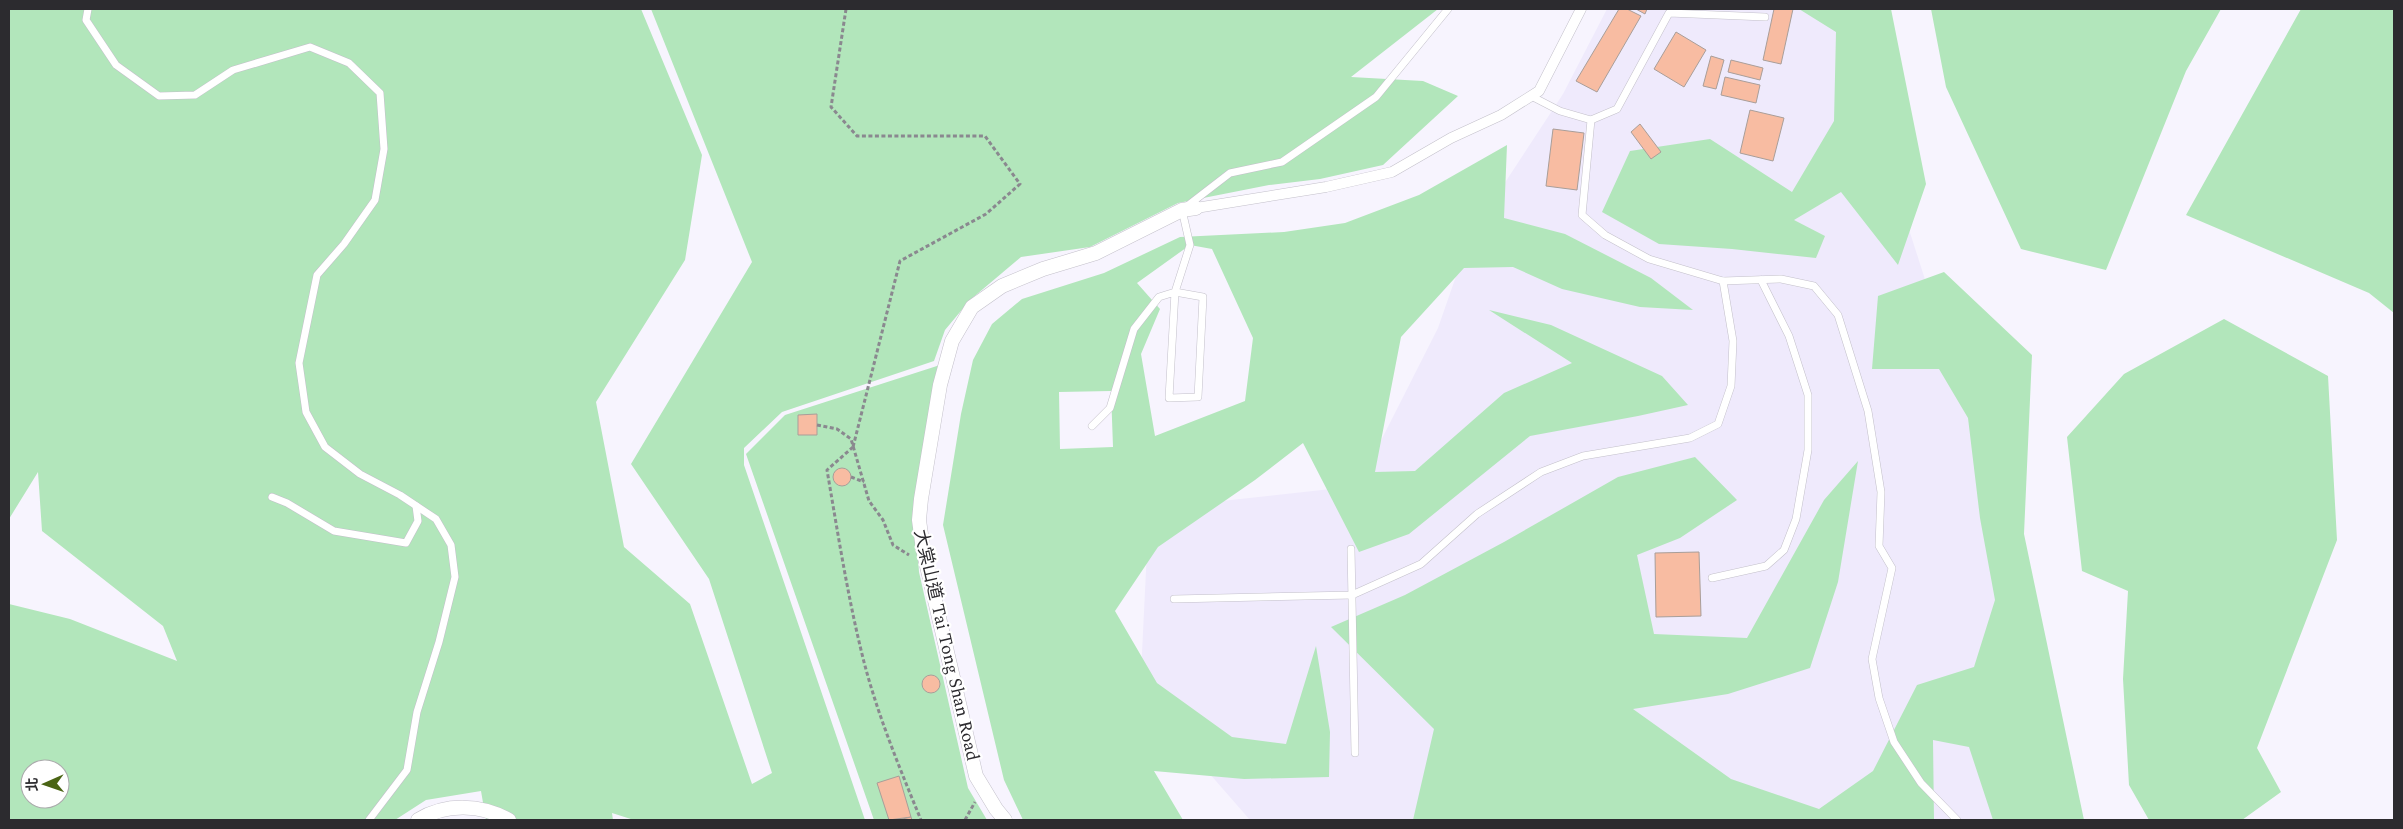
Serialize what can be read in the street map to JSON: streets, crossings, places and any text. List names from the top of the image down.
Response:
{
  "streets": {
    "street": ["大棠山道 Tai Tong Shan Road"]
  },
  "north": "left"
}
